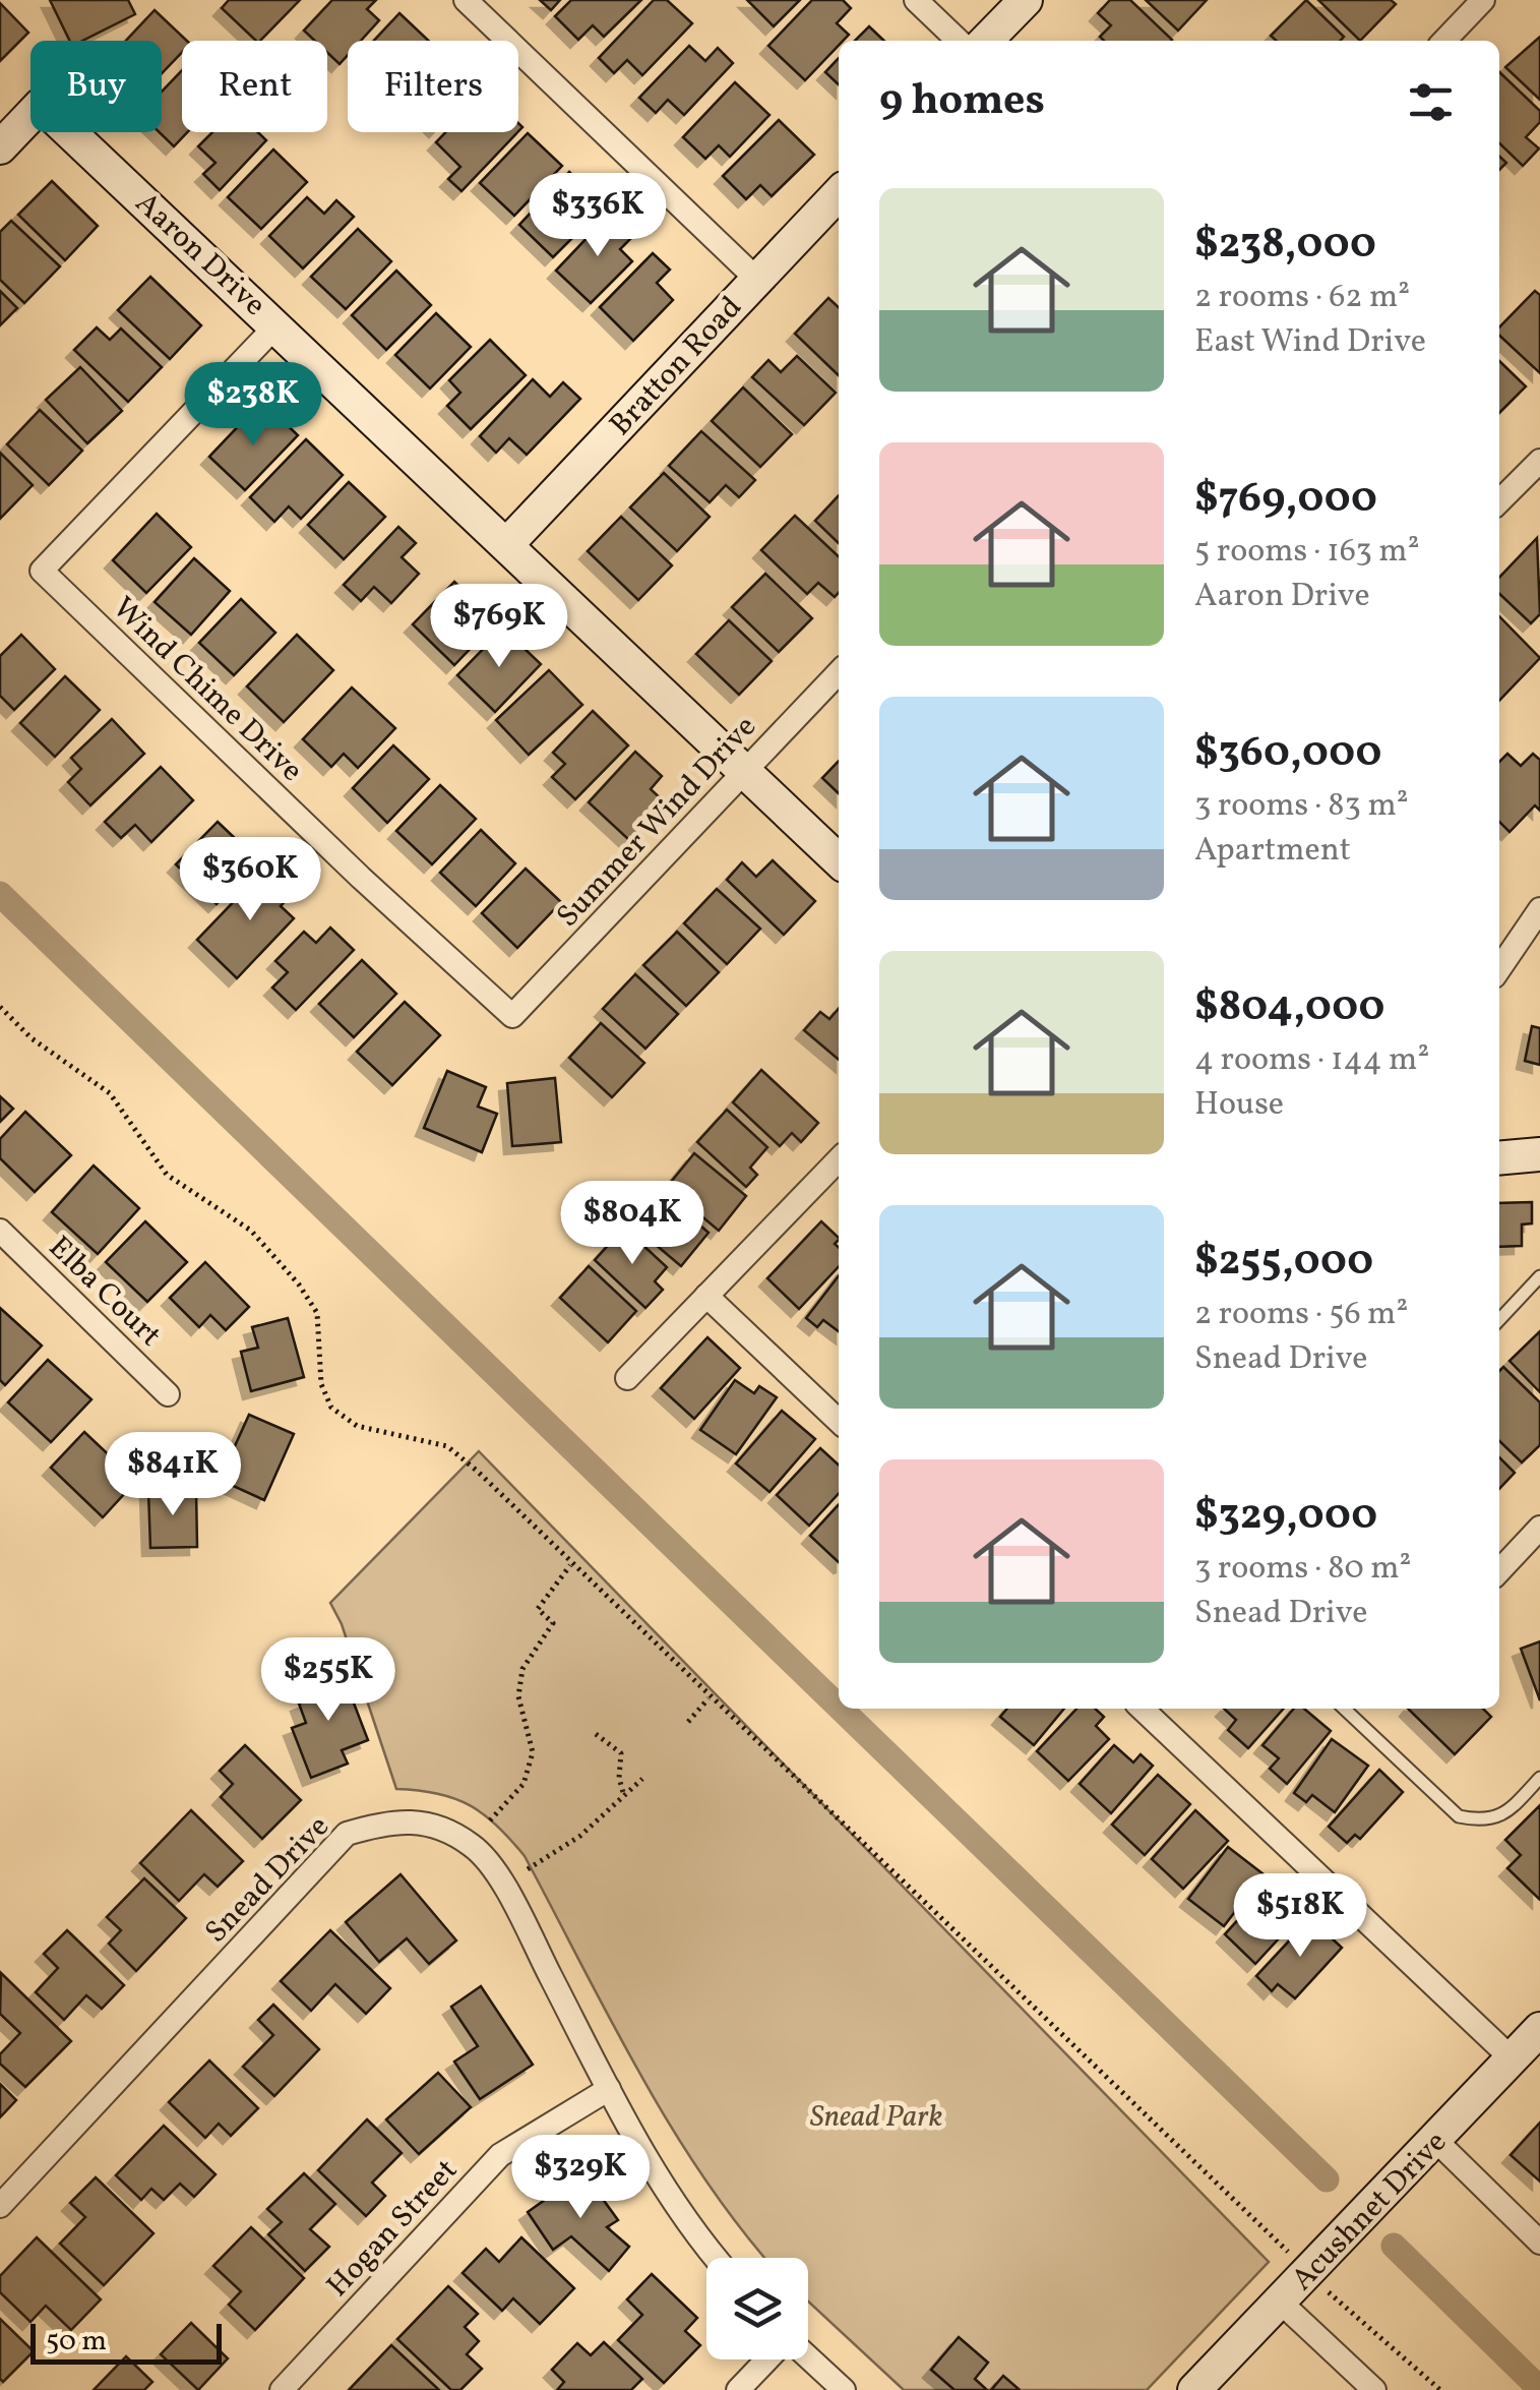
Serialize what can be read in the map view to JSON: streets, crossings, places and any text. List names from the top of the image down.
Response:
{
  "streets": {
    "street": [
      "Aaron Drive",
      "Bratton Road",
      "Wind Chime Drive",
      "Summer Wind Drive",
      "Elba Court",
      "Snead Drive",
      "Acushnet Drive",
      "Hogan Street"
    ]
  },
  "crossings": [
    ["Aaron Drive", "Bratton Road"],
    ["Aaron Drive", "Wind Chime Drive"],
    ["Aaron Drive", "Summer Wind Drive"],
    ["Wind Chime Drive", "Summer Wind Drive"],
    ["Snead Drive", "Hogan Street"]
  ],
  "parks": ["Snead Park"],
  "scale_bar": "50 m",
  "page": {
    "chip": ["Buy", "Rent", "Filters"],
    "heading": "9 homes",
    "list": [
      {
        "name": "$238,000",
        "note": "2 rooms · 62 m² · East Wind Drive"
      },
      {
        "name": "$769,000",
        "note": "5 rooms · 163 m² · Aaron Drive"
      },
      {
        "name": "$360,000",
        "note": "3 rooms · 83 m² · Apartment"
      },
      {
        "name": "$804,000",
        "note": "4 rooms · 144 m² · House"
      },
      {
        "name": "$255,000",
        "note": "2 rooms · 56 m² · Snead Drive"
      },
      {
        "name": "$329,000",
        "note": "3 rooms · 80 m² · Snead Drive"
      }
    ],
    "price": [
      "$336K",
      "$238K",
      "$769K",
      "$360K",
      "$804K",
      "$841K",
      "$255K",
      "$518K",
      "$329K"
    ],
    "scale": "50 m"
  }
}
